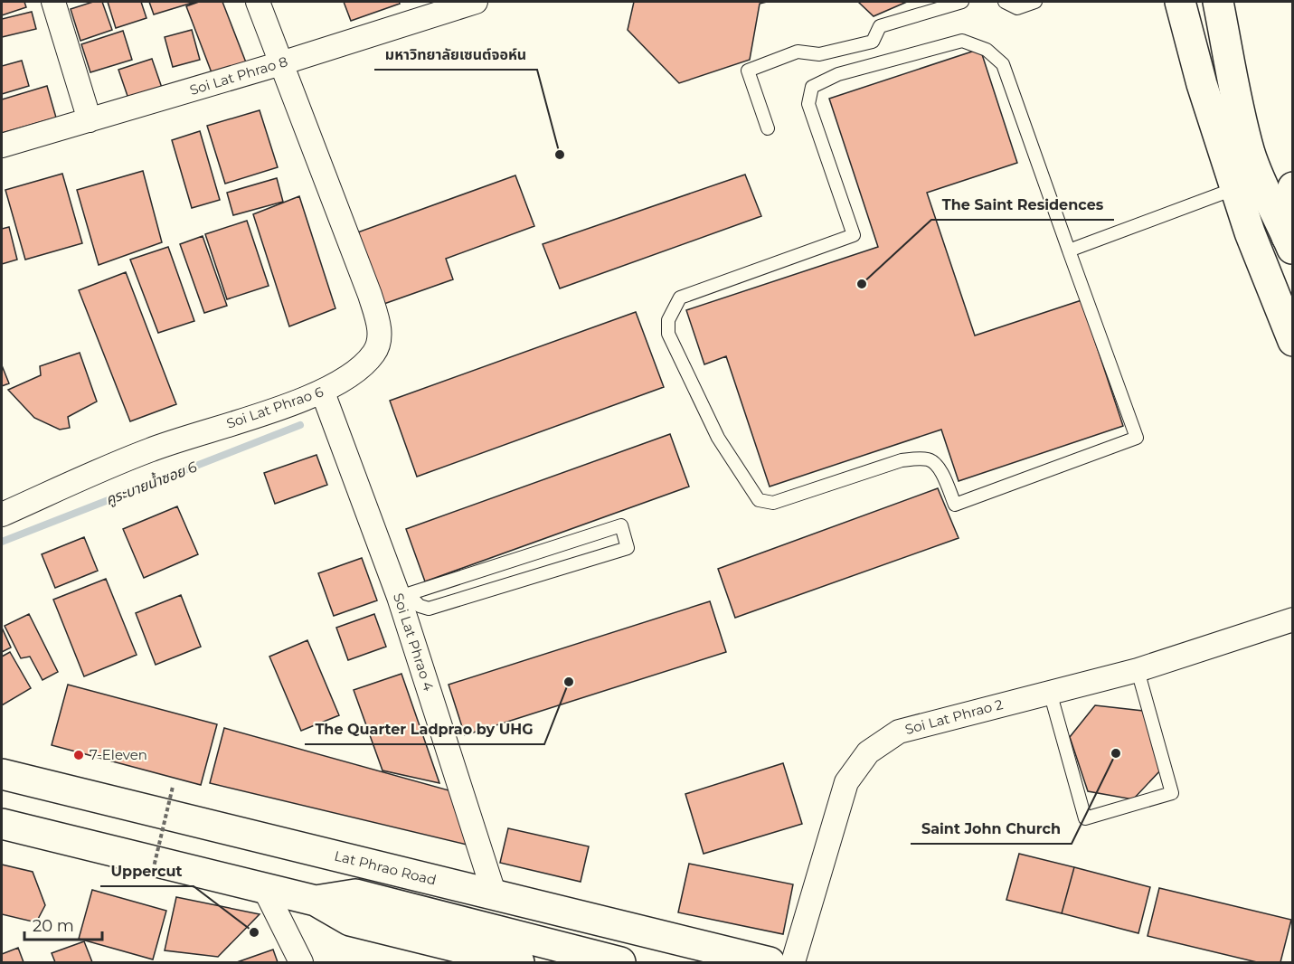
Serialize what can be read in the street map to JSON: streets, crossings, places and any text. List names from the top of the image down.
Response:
{
  "streets": {
    "main road": ["Lat Phrao Road"],
    "street": [
      "Soi Lat Phrao 8",
      "Soi Lat Phrao 6",
      "Soi Lat Phrao 4",
      "Soi Lat Phrao 2"
    ]
  },
  "crossings": [
    ["Soi Lat Phrao 8", "Soi Lat Phrao 6"],
    ["Soi Lat Phrao 6", "Soi Lat Phrao 4"],
    ["Soi Lat Phrao 4", "Lat Phrao Road"]
  ],
  "water": ["คูระบายน้ำซอย 6"],
  "places": [
    "มหาวิทยาลัยเซนต์จอห์น",
    "The Saint Residences",
    "The Quarter Ladprao by UHG",
    "Saint John Church",
    "7-Eleven",
    "Uppercut"
  ],
  "scale_bar": "20 m"
}
